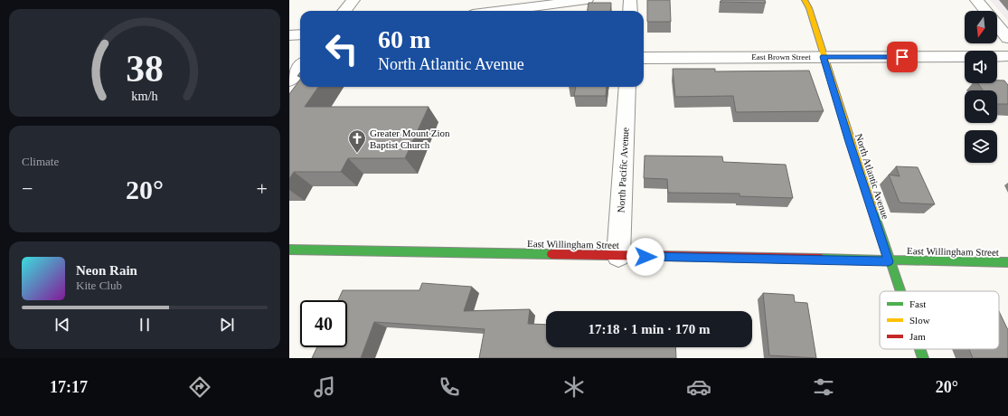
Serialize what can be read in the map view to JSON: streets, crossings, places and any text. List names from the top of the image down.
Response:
{
  "streets": {
    "street": [
      "East Brown Street",
      "North Pacific Avenue",
      "North Atlantic Avenue",
      "East Willingham Street"
    ]
  },
  "crossings": [
    ["East Brown Street", "North Atlantic Avenue"],
    ["North Pacific Avenue", "East Willingham Street"],
    ["North Atlantic Avenue", "East Willingham Street"]
  ],
  "places": {
    "church": ["Greater Mount Zion Baptist Church"]
  },
  "legend": ["Fast", "Slow", "Jam"],
  "north": "bottom",
  "page": {
    "turn": ["60 m", "North Atlantic Avenue"],
    "tile": "Climate",
    "heat": ["−", "20°", "+"],
    "song": ["Neon Rain", "Kite Club"],
    "limit": "40",
    "trip": "17:18 · 1 min · 170 m",
    "tabs": ["17:17", "20°"],
    "gauge": ["38", "km/h"]
  }
}
